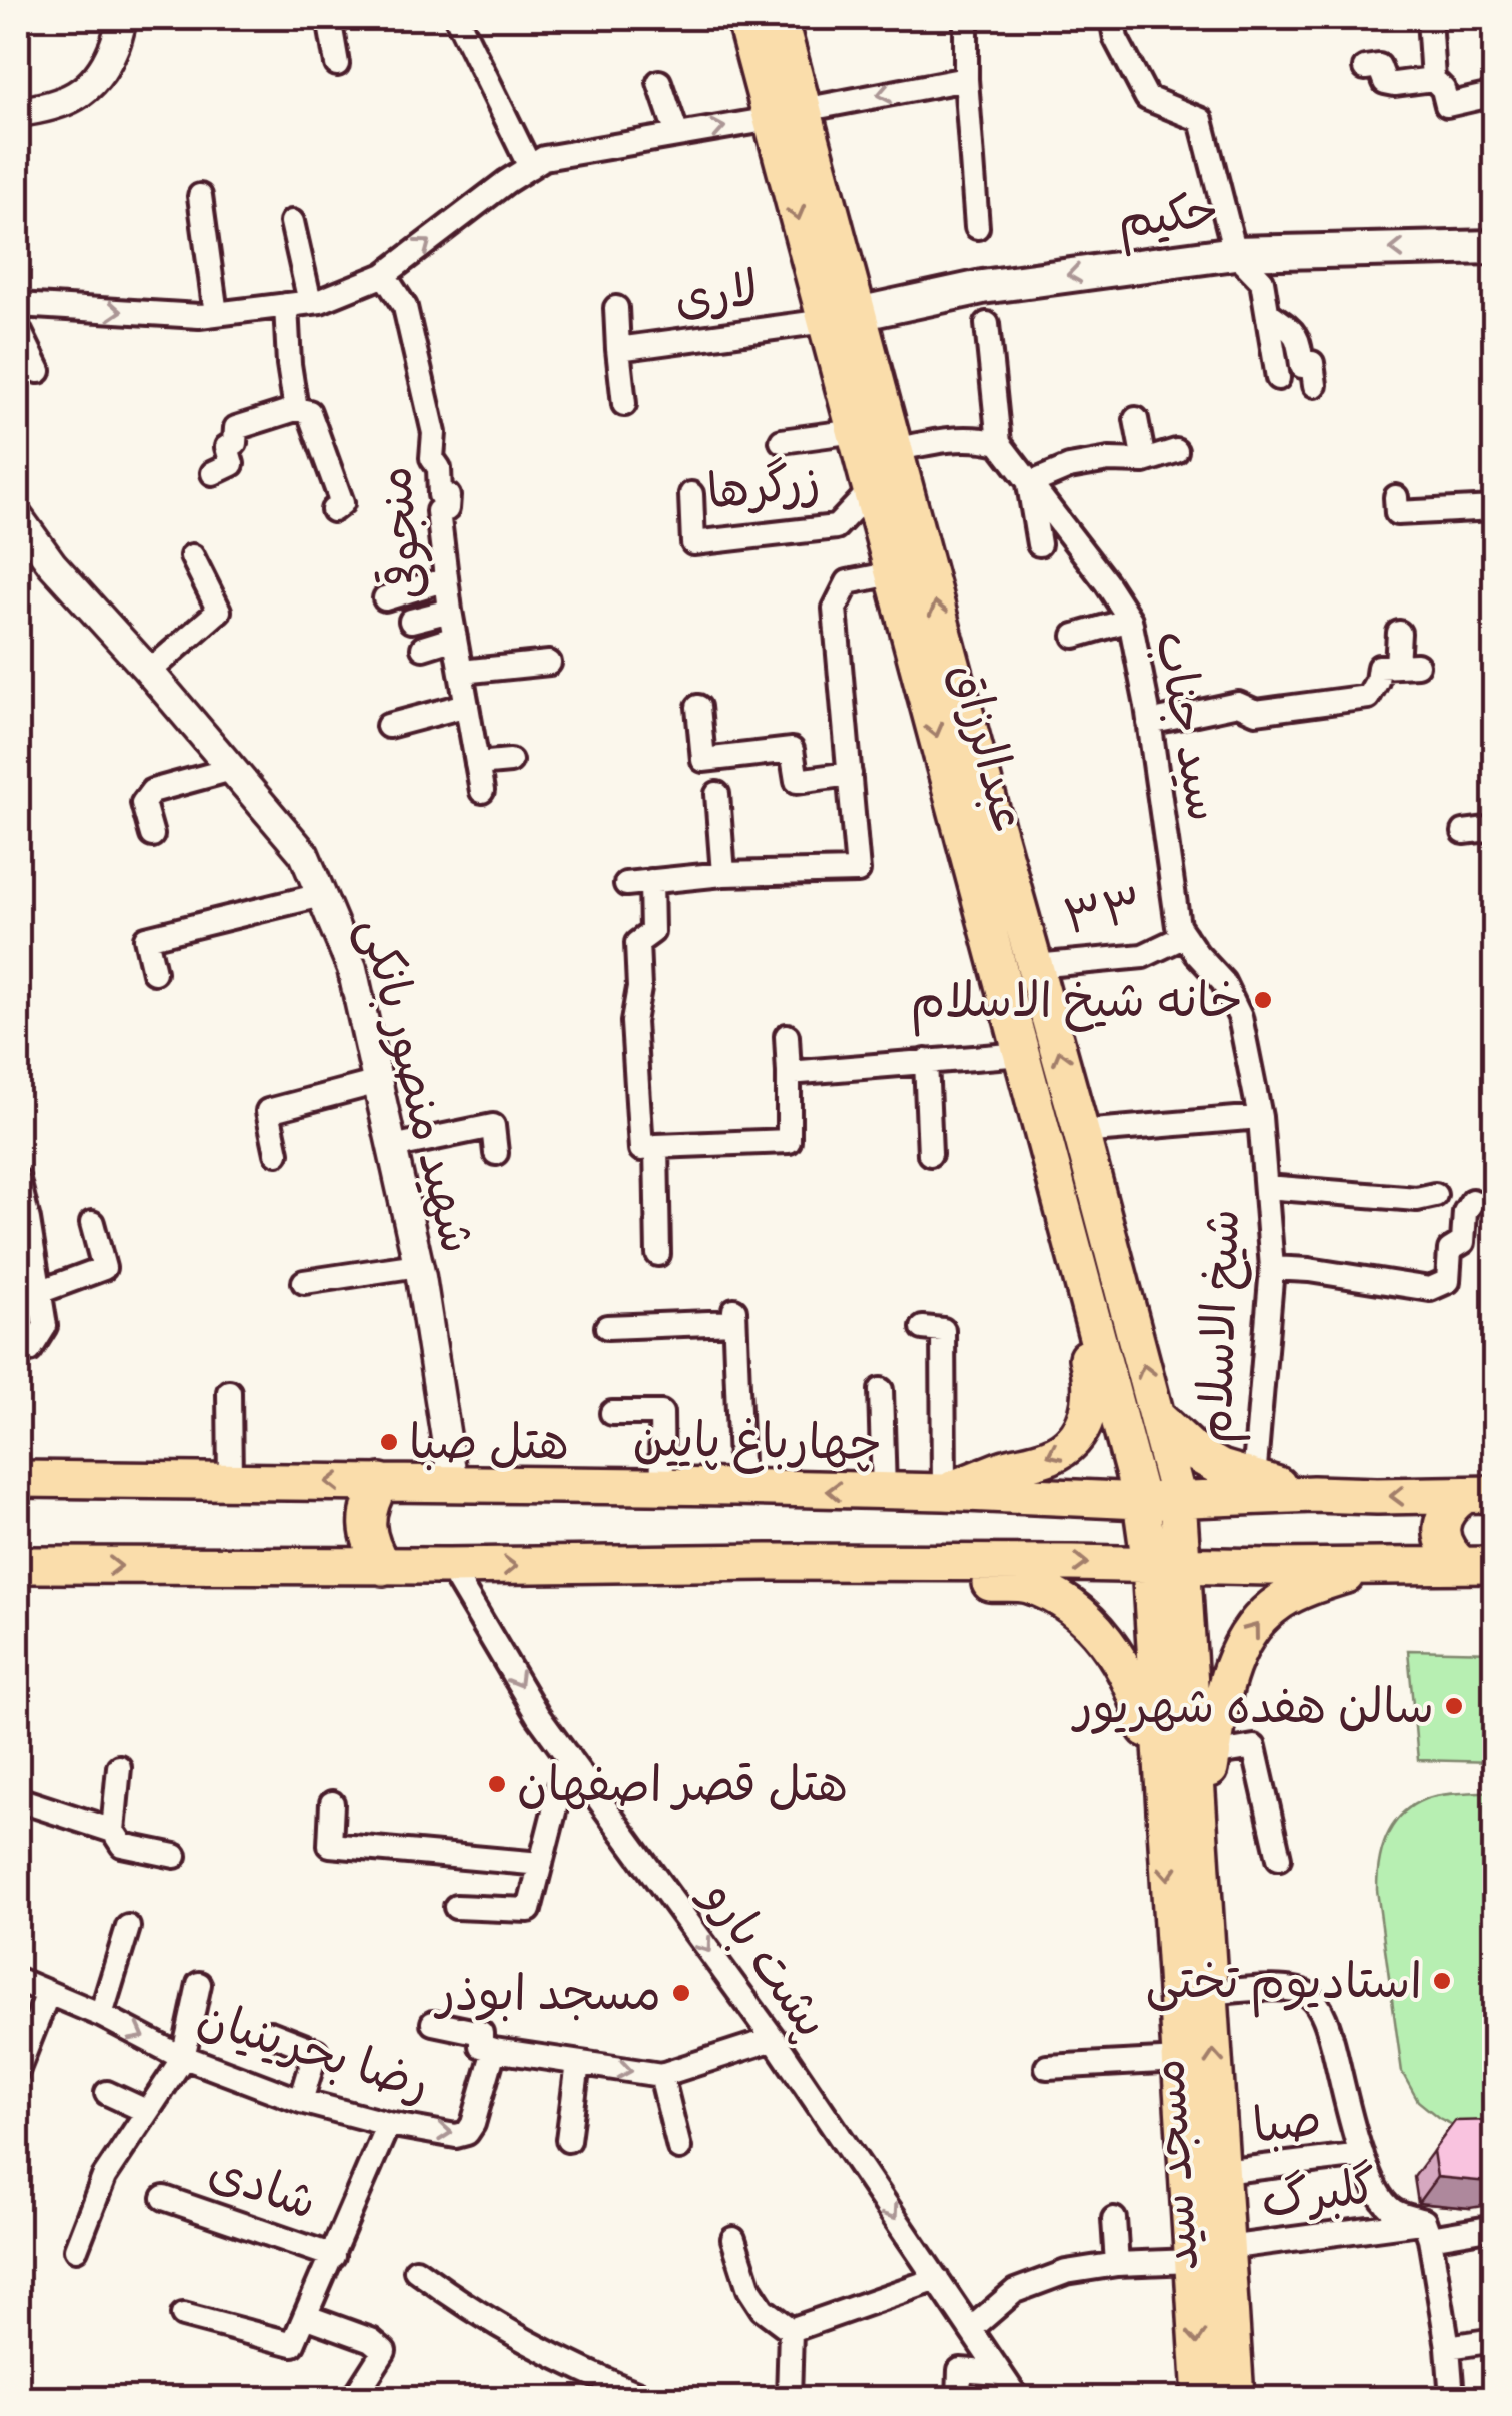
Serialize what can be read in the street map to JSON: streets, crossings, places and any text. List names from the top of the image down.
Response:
{
  "streets": {
    "main road": [
      "حکیم",
      "عبدالرزاق",
      "چهارباغ پایین",
      "مسجد سید"
    ],
    "street": [
      "لاری",
      "زرگرها",
      "منجوقی",
      "سید جناب",
      "۳۳",
      "شهید منصور بانکی",
      "شیخ الاسلام",
      "پشت بارو",
      "رضا بحرینیان",
      "صبا",
      "شادی",
      "گلبرگ"
    ]
  },
  "crossings": [
    ["حکیم", "لاری"],
    ["حکیم", "عبدالرزاق"],
    ["لاری", "عبدالرزاق"],
    ["زرگرها", "عبدالرزاق"],
    ["سید جناب", "۳۳"],
    ["سید جناب", "شیخ الاسلام"],
    ["عبدالرزاق", "۳۳"],
    ["عبدالرزاق", "چهارباغ پایین"],
    ["عبدالرزاق", "مسجد سید"],
    ["شهید منصور بانکی", "چهارباغ پایین"],
    ["پشت بارو", "رضا بحرینیان"],
    ["صبا", "مسجد سید"],
    ["مسجد سید", "گلبرگ"]
  ],
  "one_way": ["حکیم", "پشت بارو"],
  "places": [
    "خانه شیخ الاسلام",
    "هتل صبا",
    "سالن هفده شهریور",
    "هتل قصر اصفهان",
    "استادیوم تختی",
    "مسجد ابوذر"
  ]
}
